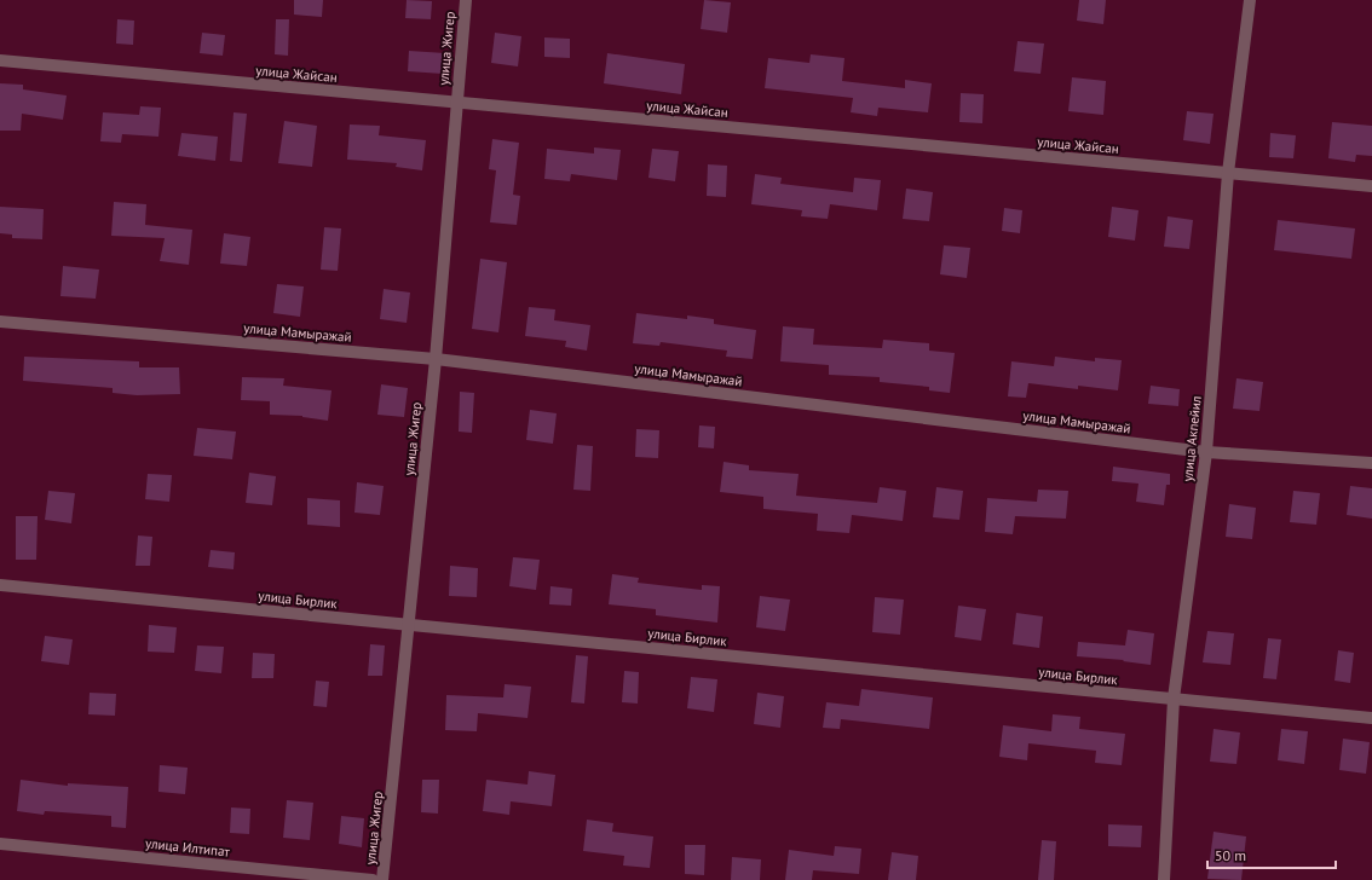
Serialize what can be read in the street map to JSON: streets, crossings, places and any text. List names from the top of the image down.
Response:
{
  "streets": {
    "street": [
      "улица Жигер",
      "улица Жайсан",
      "улица Мамыражай",
      "улица Акпейил",
      "улица Бирлик",
      "улица Илтипат"
    ]
  },
  "crossings": [
    ["улица Жигер", "улица Жайсан"],
    ["улица Жигер", "улица Мамыражай"],
    ["улица Жигер", "улица Бирлик"],
    ["улица Жайсан", "улица Акпейил"],
    ["улица Мамыражай", "улица Акпейил"],
    ["улица Акпейил", "улица Бирлик"]
  ],
  "scale_bar": "50 m"
}
